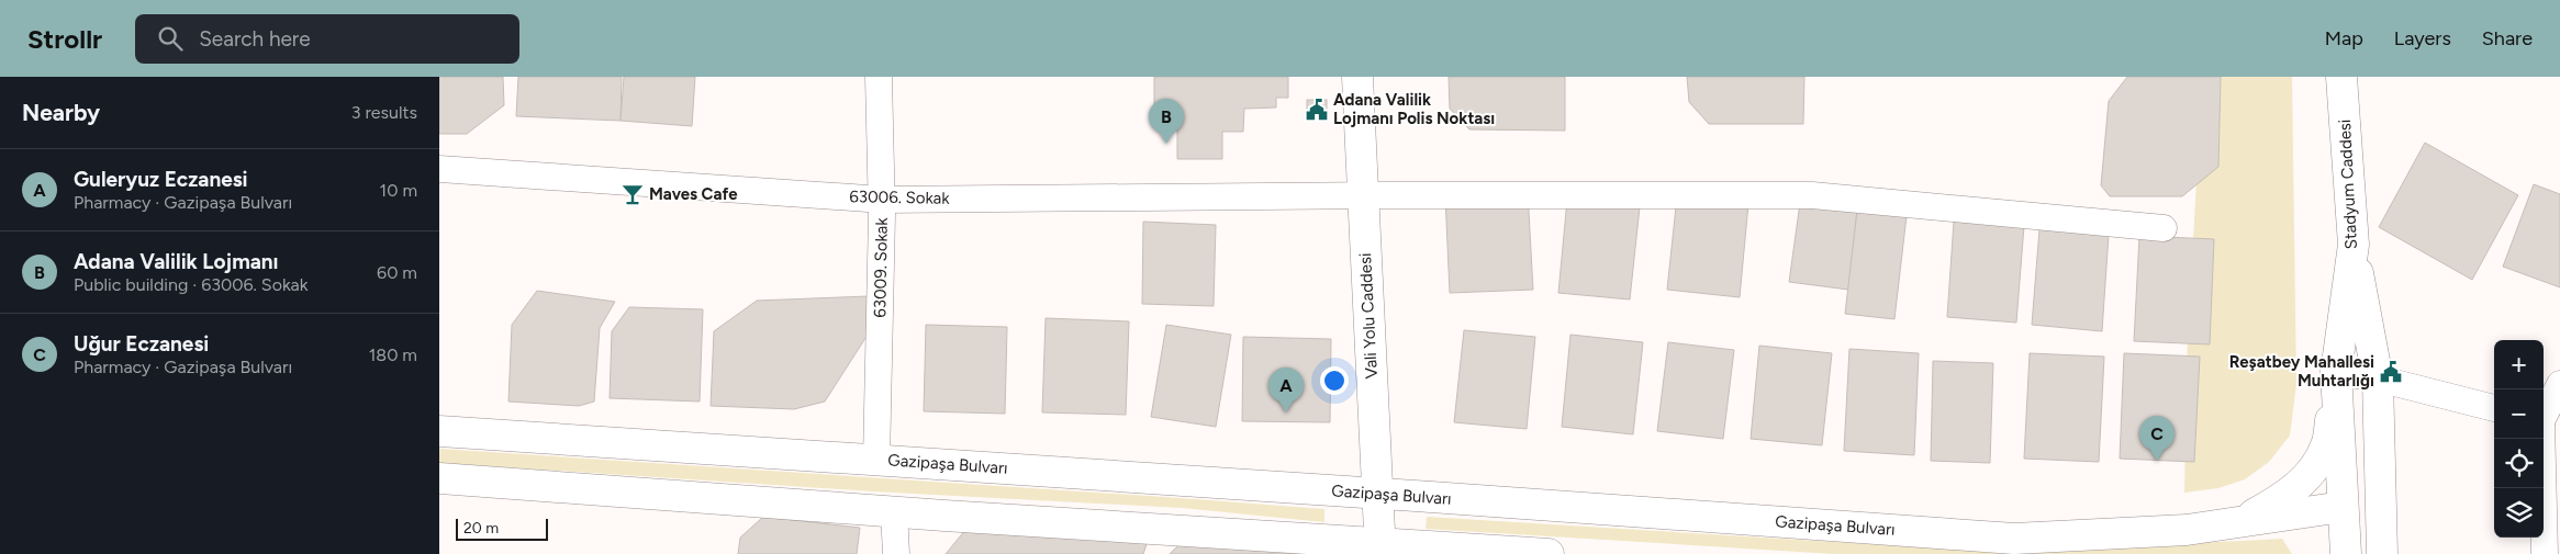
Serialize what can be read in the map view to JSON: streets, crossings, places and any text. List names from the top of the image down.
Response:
{
  "streets": {
    "main road": ["Stadyum Caddesi", "Vali Yolu Caddesi", "Gazipaşa Bulvarı"],
    "street": ["63006. Sokak", "63009. Sokak"]
  },
  "crossings": [
    ["Stadyum Caddesi", "Gazipaşa Bulvarı"],
    ["63006. Sokak", "63009. Sokak"],
    ["63006. Sokak", "Vali Yolu Caddesi"],
    ["63009. Sokak", "Gazipaşa Bulvarı"],
    ["Vali Yolu Caddesi", "Gazipaşa Bulvarı"]
  ],
  "places": {
    "public building": ["Adana Valilik Lojmanı Polis Noktası", "Reşatbey Mahallesi Muhtarlığı"],
    "bar": ["Maves Cafe"]
  },
  "scale_bar": "20 m",
  "page": {
    "header": "Strollr",
    "search": "Search here",
    "nav": ["Map", "Layers", "Share"],
    "heading": ["Nearby", "3 results"],
    "pins": ["B", "A", "C"],
    "list": [
      {
        "mark": "A",
        "name": "Guleryuz Eczanesi",
        "note": "Pharmacy · Gazipaşa Bulvarı",
        "value": "10 m"
      },
      {
        "mark": "B",
        "name": "Adana Valilik Lojmanı",
        "note": "Public building · 63006. Sokak",
        "value": "60 m"
      },
      {
        "mark": "C",
        "name": "Uğur Eczanesi",
        "note": "Pharmacy · Gazipaşa Bulvarı",
        "value": "180 m"
      }
    ],
    "map_buttons": ["+", "−"],
    "scale": "20 m"
  }
}
